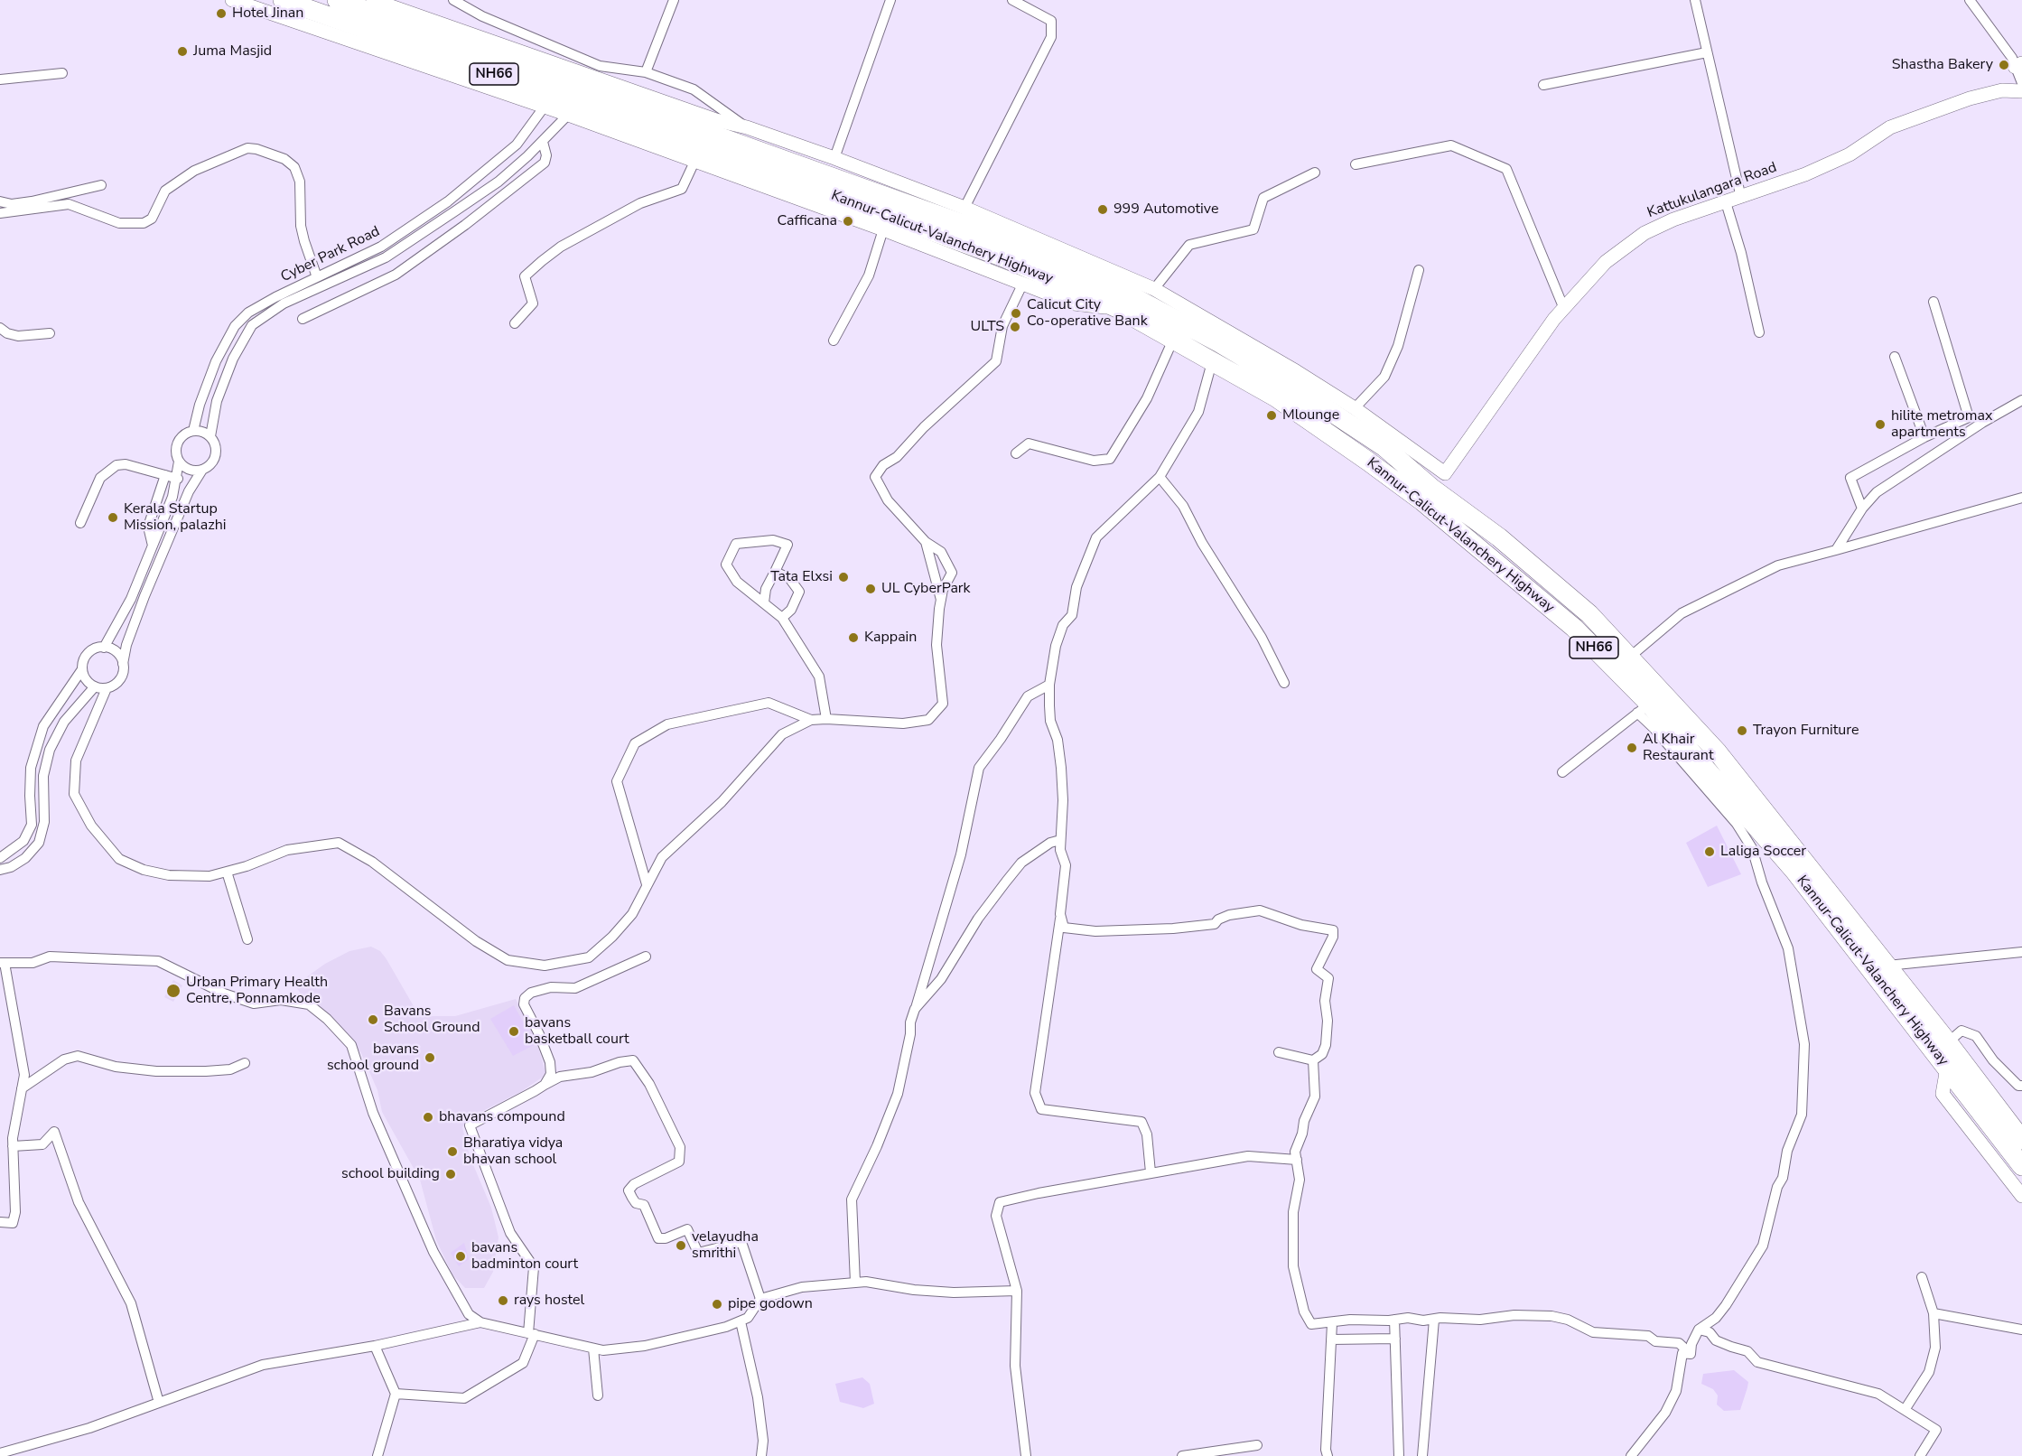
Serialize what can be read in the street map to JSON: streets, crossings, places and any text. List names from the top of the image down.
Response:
{
  "streets": {
    "highway": ["NH66", "Kannur-Calicut-Valanchery Highway"],
    "street": ["Kattukulangara Road", "Cyber Park Road"]
  },
  "crossings": [
    ["NH66", "Kannur-Calicut-Valanchery Highway"]
  ],
  "places": [
    "Hotel Jinan",
    "Juma Masjid",
    "Shastha Bakery",
    "999 Automotive",
    "Cafficana",
    "Calicut City Co-operative Bank",
    "ULTS",
    "Mlounge",
    "hilite metromax apartments",
    "Kerala Startup Mission, palazhi",
    "Tata Elxsi",
    "UL CyberPark",
    "Kappain",
    "Trayon Furniture",
    "Al Khair Restaurant",
    "Laliga Soccer",
    "Urban Primary Health Centre, Ponnamkode",
    "Bavans School Ground",
    "bavans basketball court",
    "bavans school ground",
    "bhavans compound",
    "Bharatiya vidya bhavan school",
    "school building",
    "velayudha smrithi",
    "bavans badminton court",
    "rays hostel",
    "pipe godown"
  ]
}
